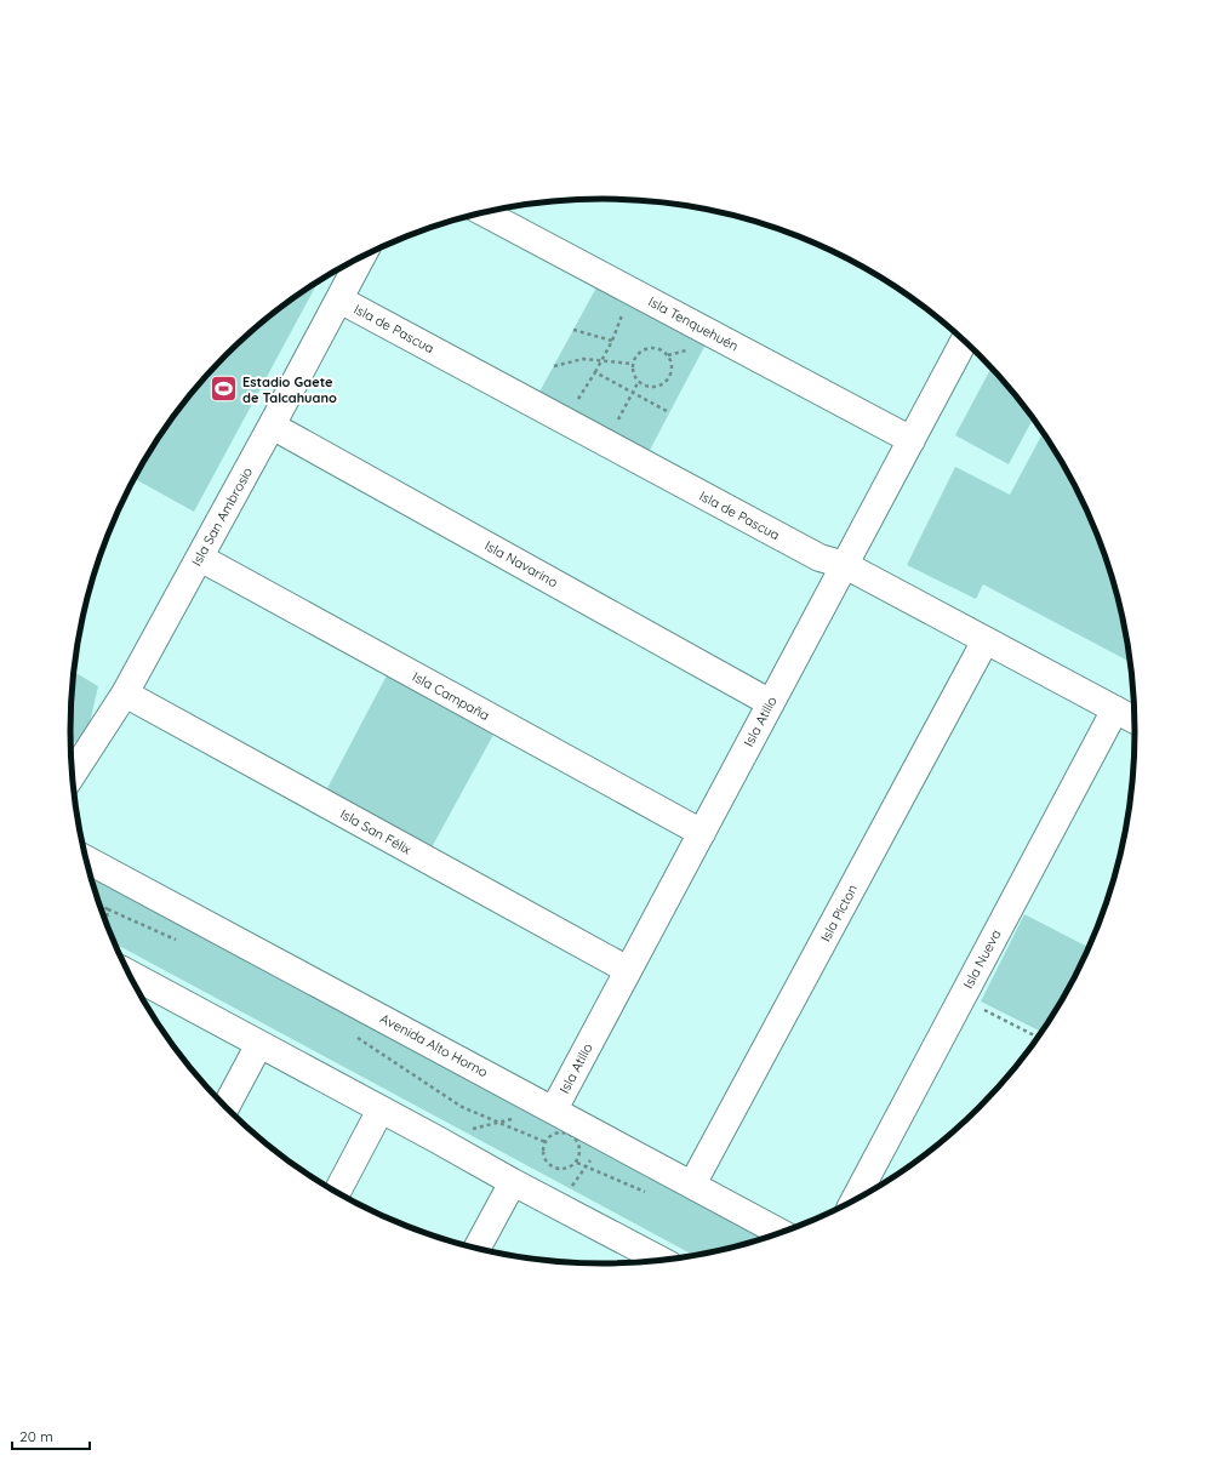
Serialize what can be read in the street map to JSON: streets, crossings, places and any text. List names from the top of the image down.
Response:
{
  "streets": {
    "street": [
      "Isla Tenquehuén",
      "Isla de Pascua",
      "Isla San Ambrosio",
      "Isla Navarino",
      "Isla Campaña",
      "Isla Atilio",
      "Isla San Félix",
      "Isla Picton",
      "Isla Nueva",
      "Avenida Alto Horno"
    ]
  },
  "crossings": [
    ["Isla Tenquehuén", "Isla Atilio"],
    ["Isla de Pascua", "Isla San Ambrosio"],
    ["Isla de Pascua", "Isla Atilio"],
    ["Isla de Pascua", "Isla Picton"],
    ["Isla de Pascua", "Isla Nueva"],
    ["Isla San Ambrosio", "Isla Navarino"],
    ["Isla San Ambrosio", "Isla Campaña"],
    ["Isla San Ambrosio", "Isla San Félix"],
    ["Isla Navarino", "Isla Atilio"],
    ["Isla Campaña", "Isla Atilio"],
    ["Isla Atilio", "Isla San Félix"],
    ["Isla Atilio", "Avenida Alto Horno"],
    ["Isla Picton", "Avenida Alto Horno"]
  ],
  "places": {
    "sports": ["Estadio Gaete de Talcahuano"]
  },
  "scale_bar": "20 m"
}
